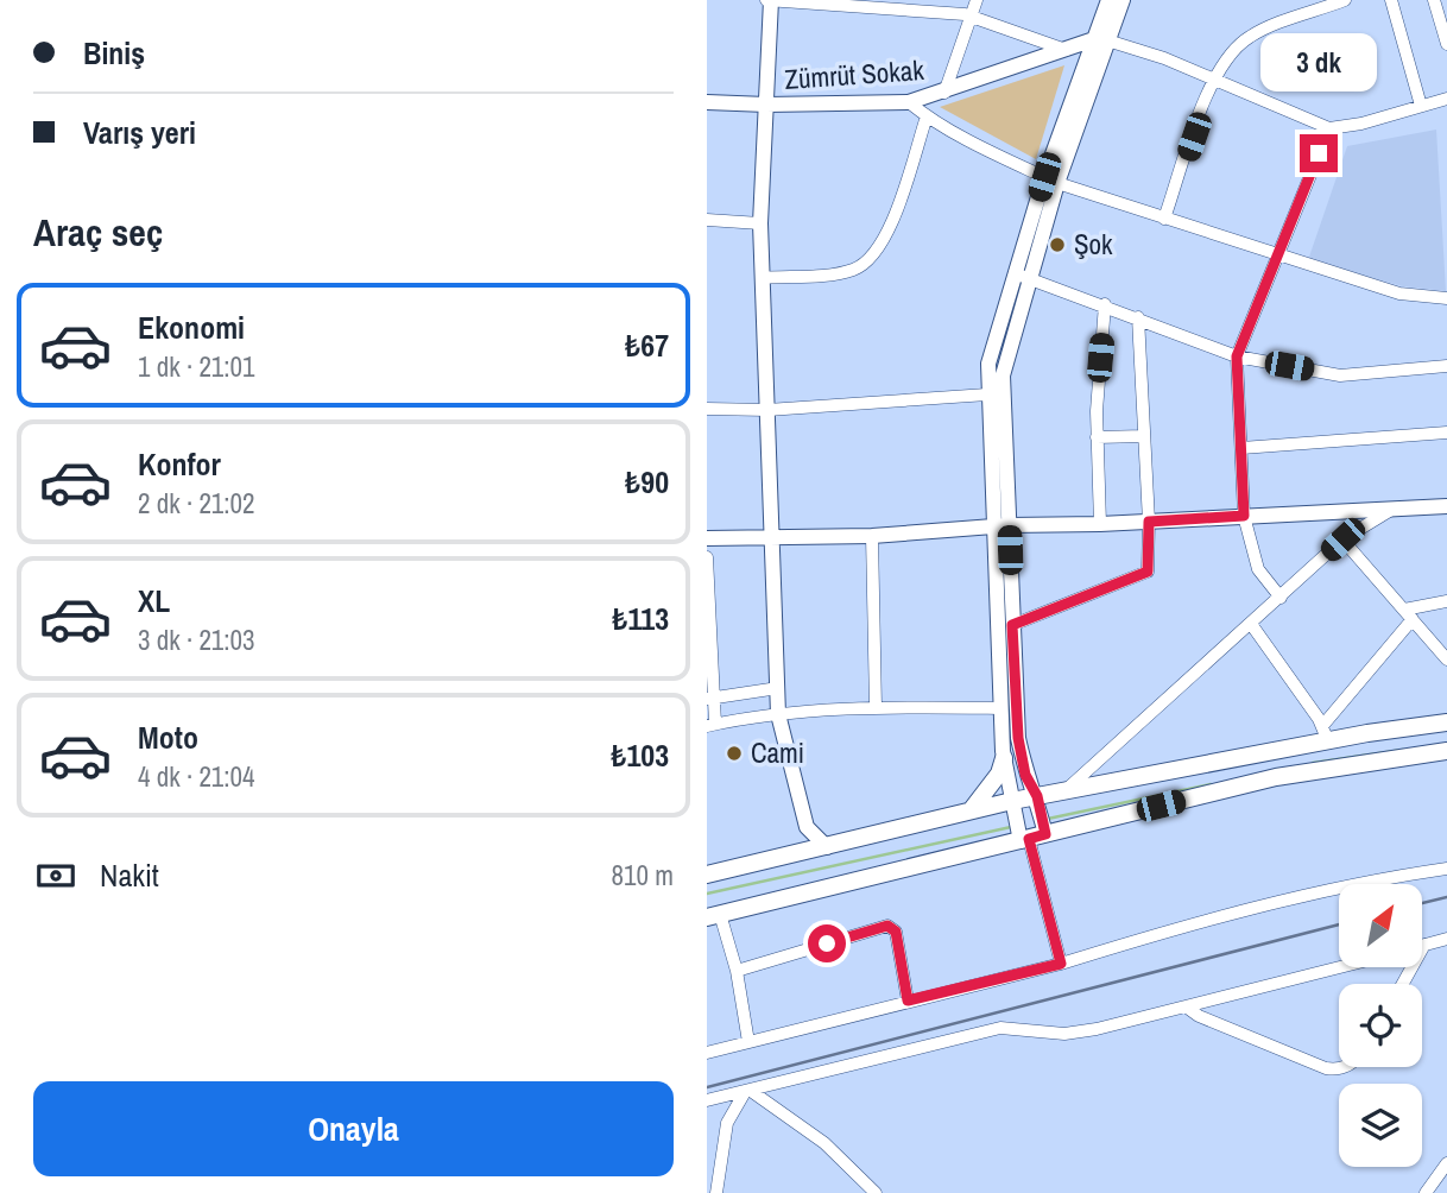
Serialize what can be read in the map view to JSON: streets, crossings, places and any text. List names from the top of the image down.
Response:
{
  "streets": {
    "street": ["Zümrüt Sokak"]
  },
  "places": ["Şok", "Cami"],
  "north": "top right",
  "page": {
    "banner": ["Biniş", "Varış yeri"],
    "bubble": "3 dk",
    "heading": "Araç seç",
    "list": [
      {
        "name": "Ekonomi",
        "note": "1 dk · 21:01",
        "value": "₺67"
      },
      {
        "name": "Konfor",
        "note": "2 dk · 21:02",
        "value": "₺90"
      },
      {
        "name": "XL",
        "note": "3 dk · 21:03",
        "value": "₺113"
      },
      {
        "name": "Moto",
        "note": "4 dk · 21:04",
        "value": "₺103"
      }
    ],
    "pay": ["Nakit", "810 m"],
    "buttons": "Onayla"
  }
}
